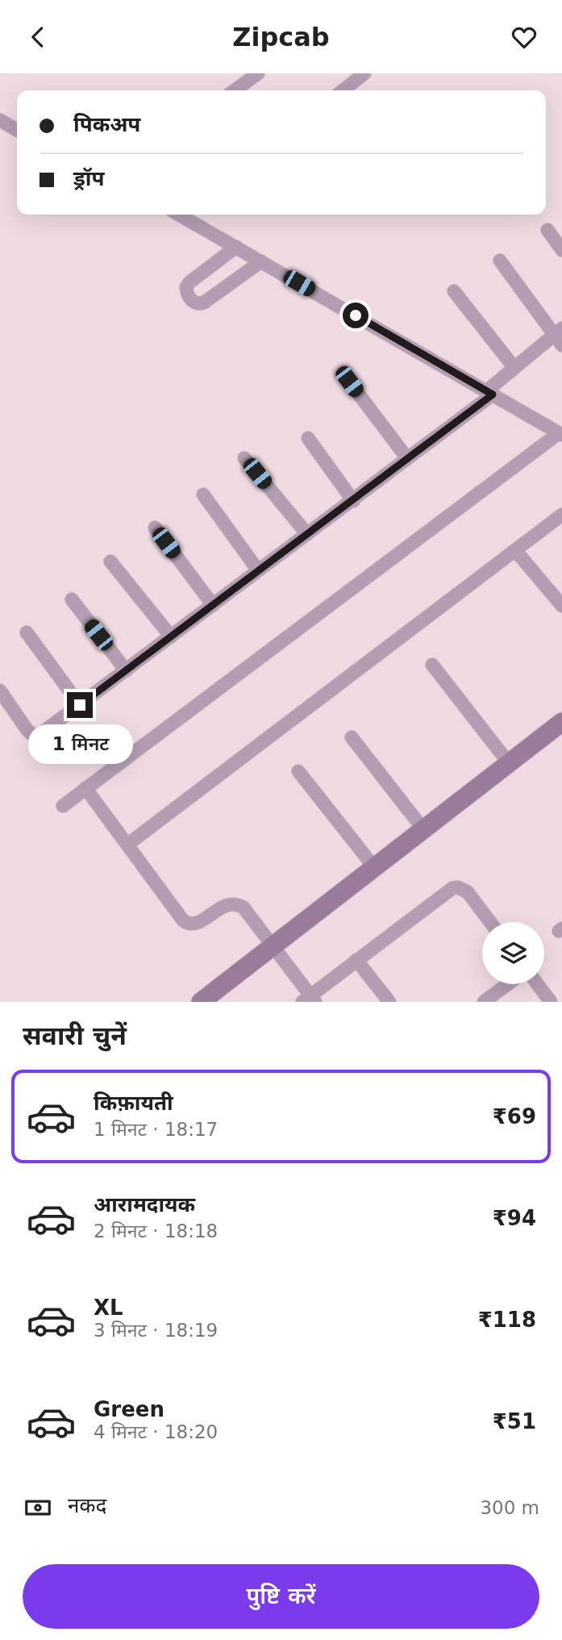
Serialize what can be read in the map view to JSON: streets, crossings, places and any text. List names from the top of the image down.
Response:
{
  "page": {
    "header": "Zipcab",
    "banner": ["पिकअप", "ड्रॉप"],
    "bubble": "1 मिनट",
    "heading": "सवारी चुनें",
    "list": [
      {
        "name": "किफ़ायती",
        "note": "1 मिनट · 18:17",
        "value": "₹69"
      },
      {
        "name": "आरामदायक",
        "note": "2 मिनट · 18:18",
        "value": "₹94"
      },
      {
        "name": "XL",
        "note": "3 मिनट · 18:19",
        "value": "₹118"
      },
      {
        "name": "Green",
        "note": "4 मिनट · 18:20",
        "value": "₹51"
      }
    ],
    "pay": ["नकद", "300 m"],
    "buttons": "पुष्टि करें"
  }
}
